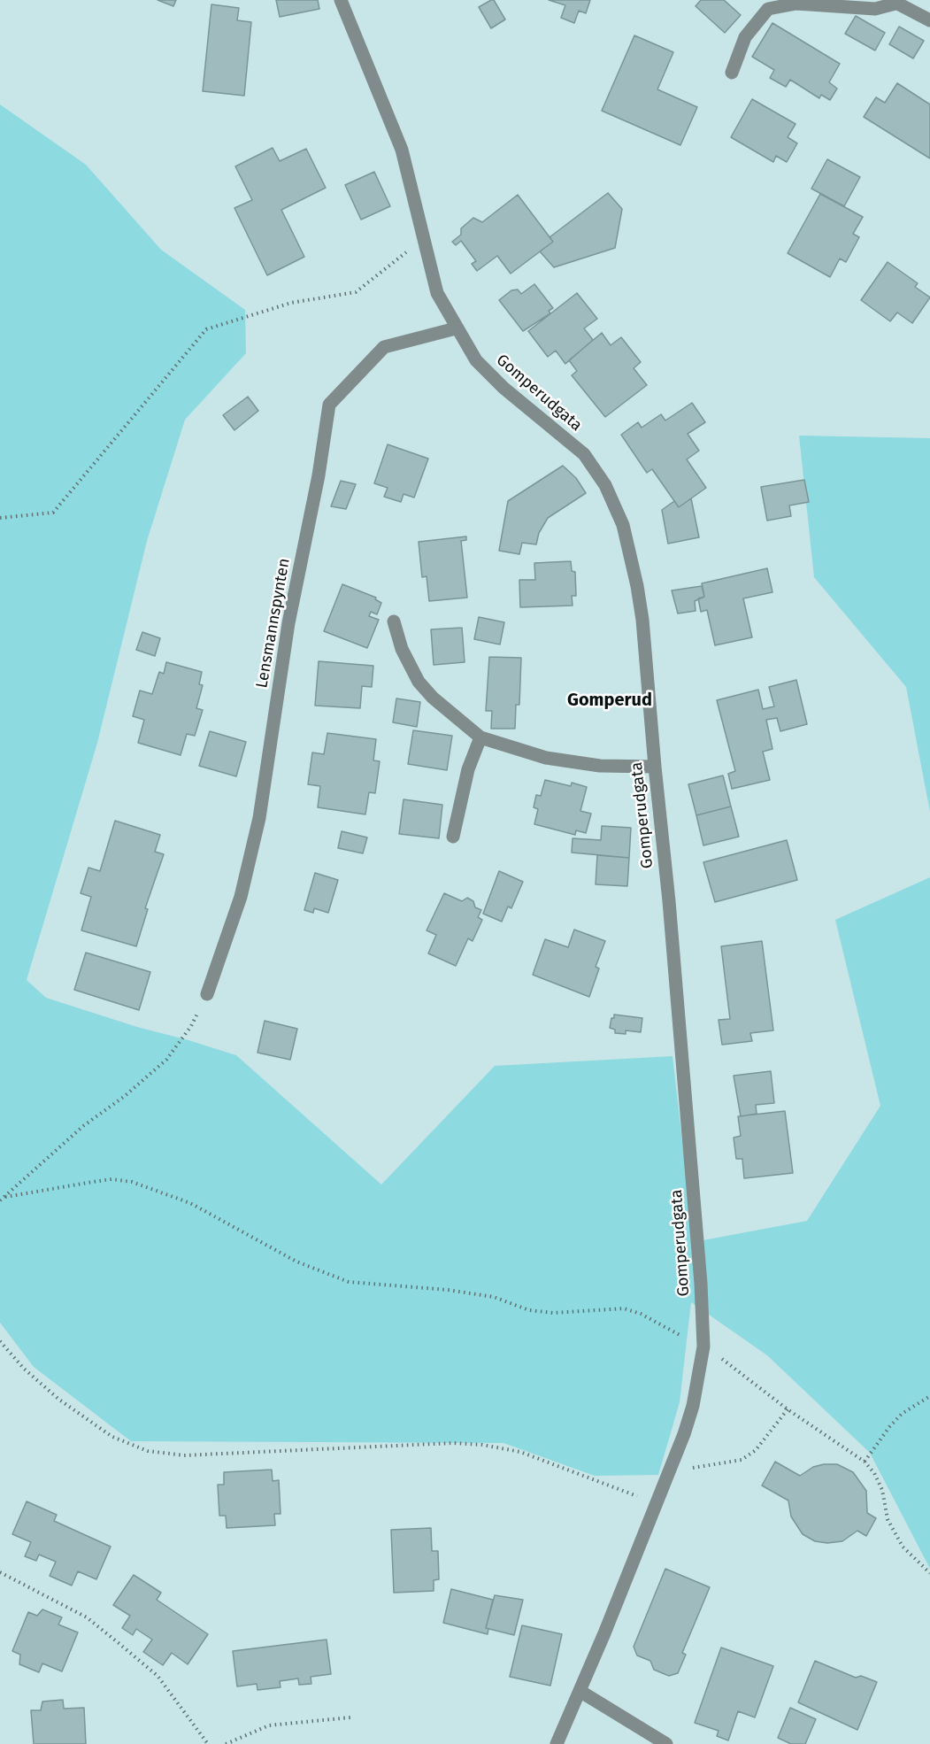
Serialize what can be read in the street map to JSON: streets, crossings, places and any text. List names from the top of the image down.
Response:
{
  "streets": {
    "street": ["Gomperudgata", "Lensmannspynten"]
  },
  "crossings": [
    ["Gomperudgata", "Lensmannspynten"]
  ],
  "districts": ["Gomperud"]
}
